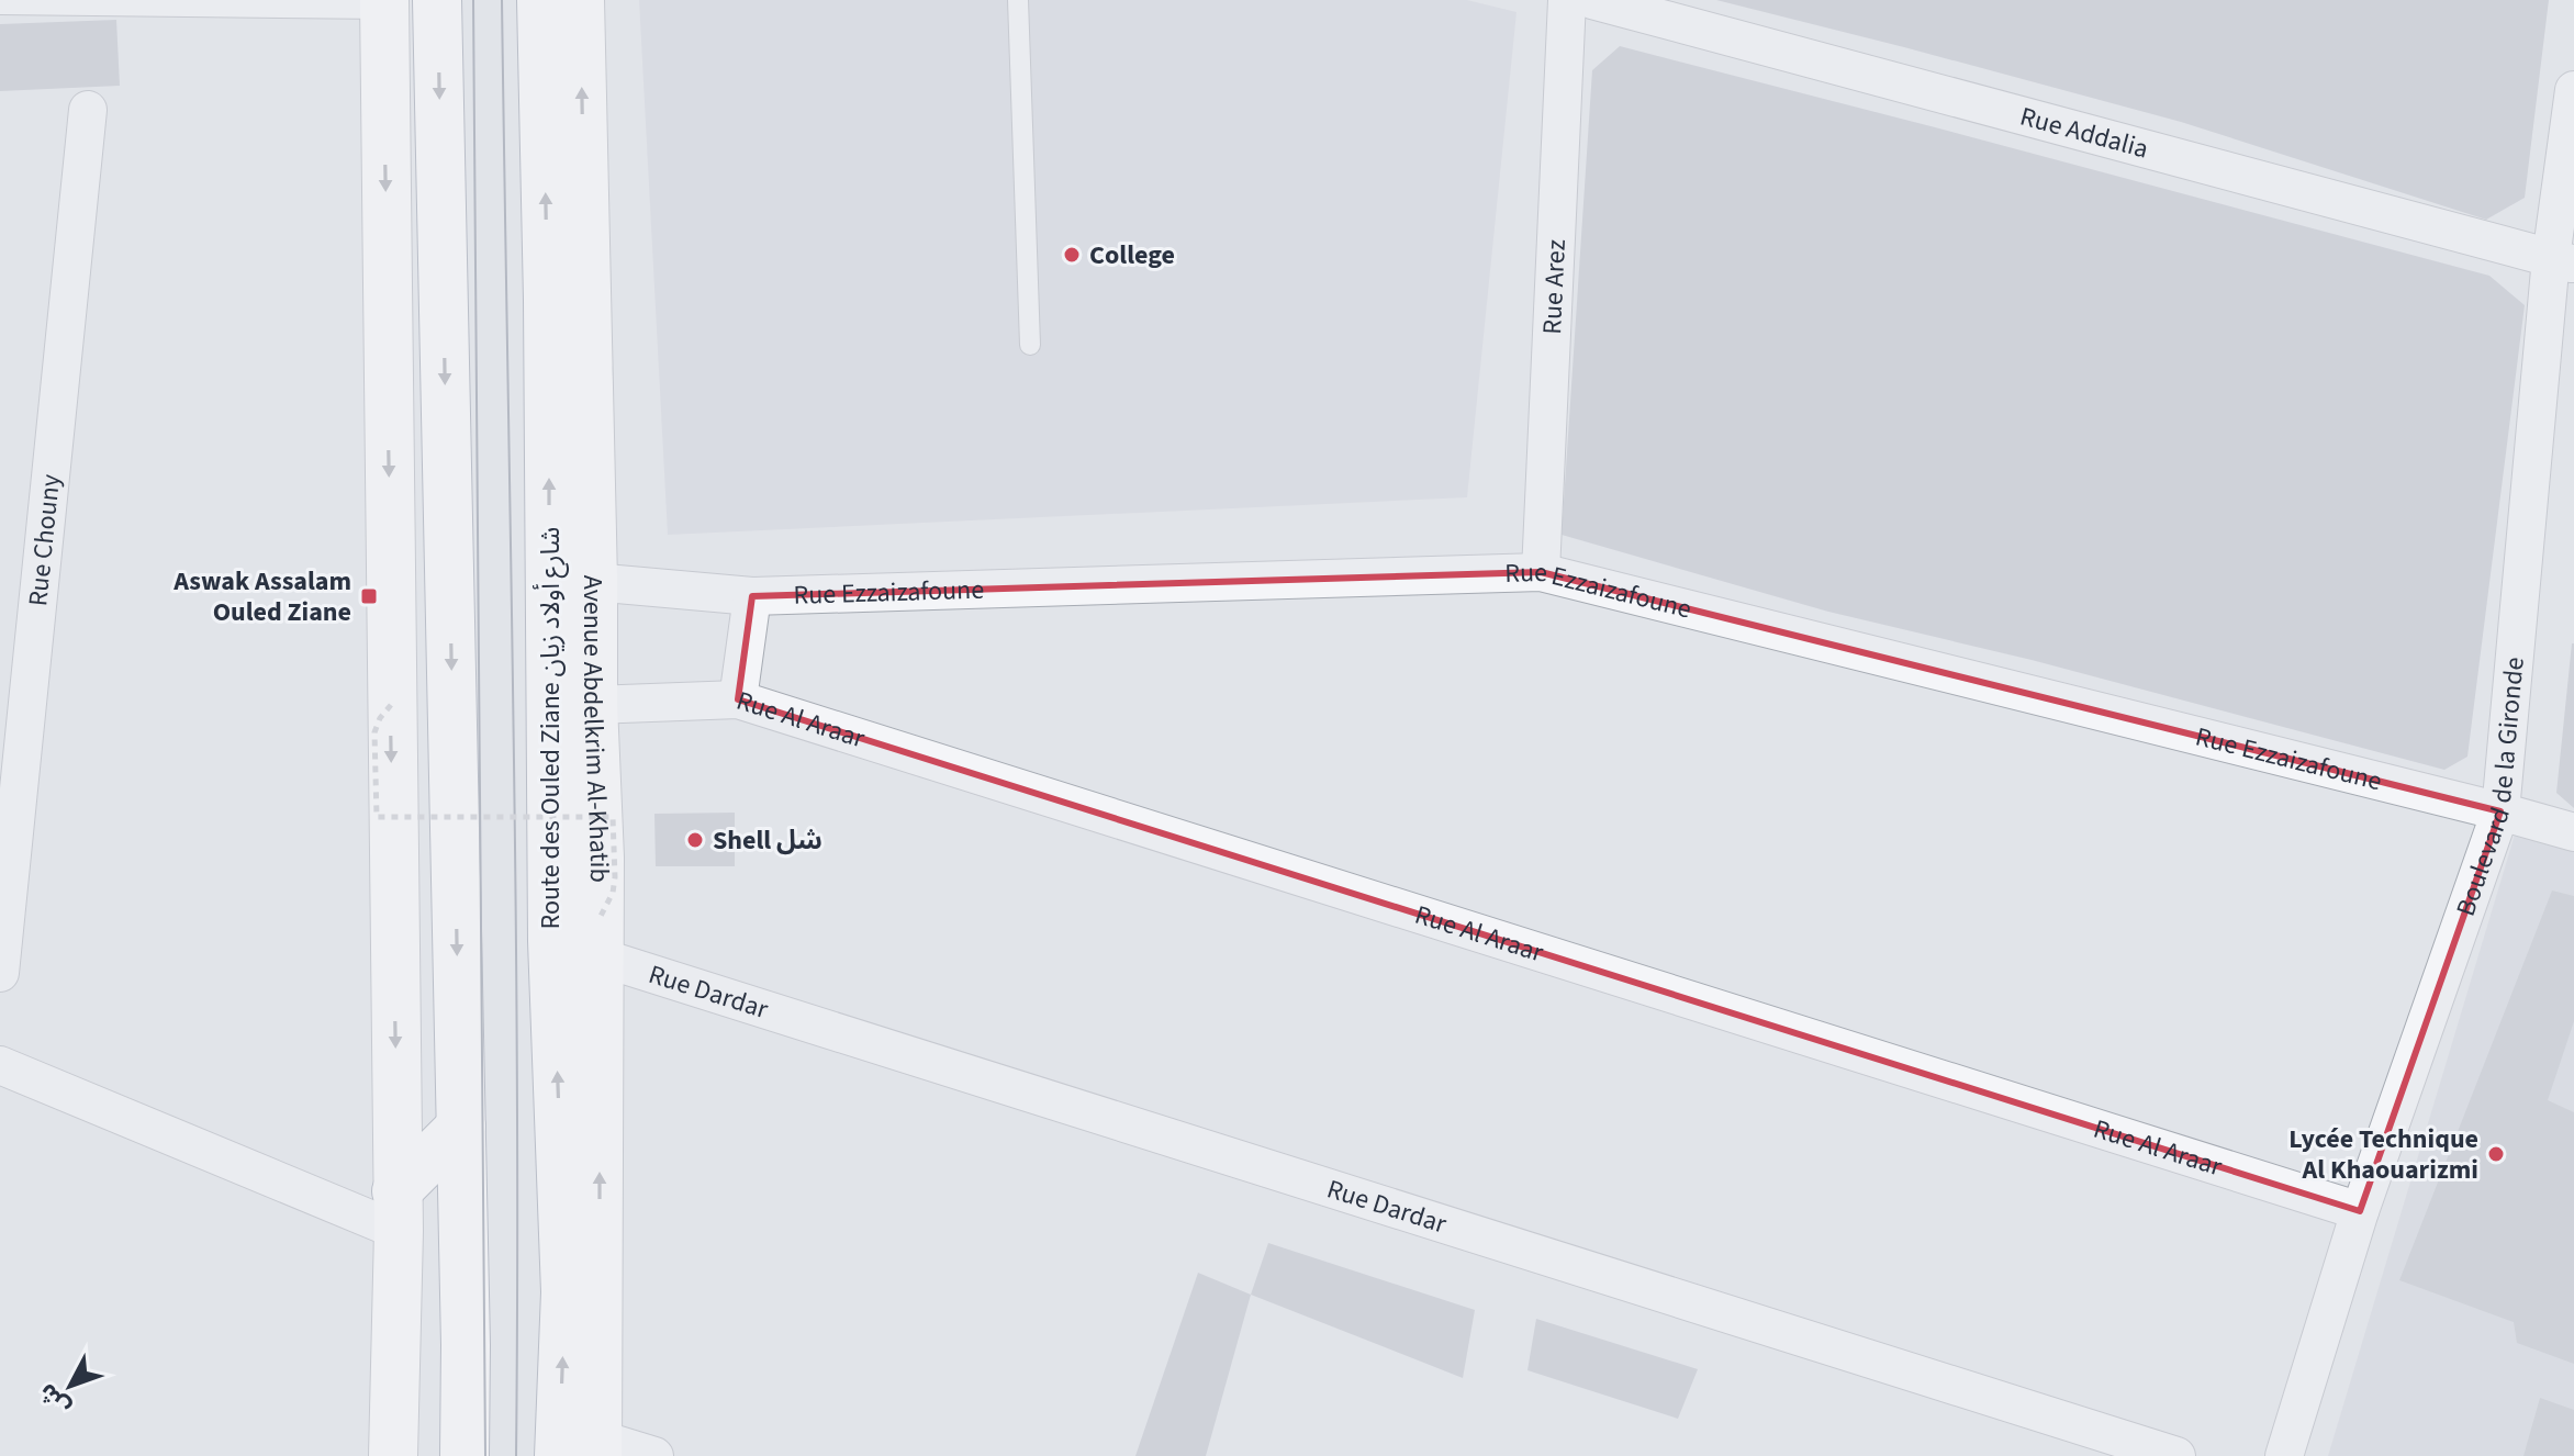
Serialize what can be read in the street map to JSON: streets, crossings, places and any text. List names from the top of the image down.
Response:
{
  "streets": {
    "main road": ["Route des Ouled Ziane شارع أولاد زيان", "Avenue Abdelkrim Al-Khatib"],
    "street": [
      "Rue Addalia",
      "Rue Arez",
      "Rue Chouny",
      "Rue Ezzaizafoune",
      "Rue Al Araar",
      "Boulevard de la Gironde",
      "Rue Dardar"
    ]
  },
  "crossings": [
    ["Rue Addalia", "Boulevard de la Gironde"],
    ["Rue Arez", "Rue Ezzaizafoune"],
    ["Rue Ezzaizafoune", "Avenue Abdelkrim Al-Khatib"],
    ["Rue Ezzaizafoune", "Boulevard de la Gironde"],
    ["Rue Al Araar", "Avenue Abdelkrim Al-Khatib"],
    ["Rue Al Araar", "Boulevard de la Gironde"],
    ["Route des Ouled Ziane شارع أولاد زيان", "Avenue Abdelkrim Al-Khatib"],
    ["Avenue Abdelkrim Al-Khatib", "Rue Dardar"]
  ],
  "places": {
    "other": ["College", "Shell شل", "Lycée Technique Al Khaouarizmi"],
    "transit": ["Aswak Assalam Ouled Ziane"]
  },
  "north": "bottom left"
}
